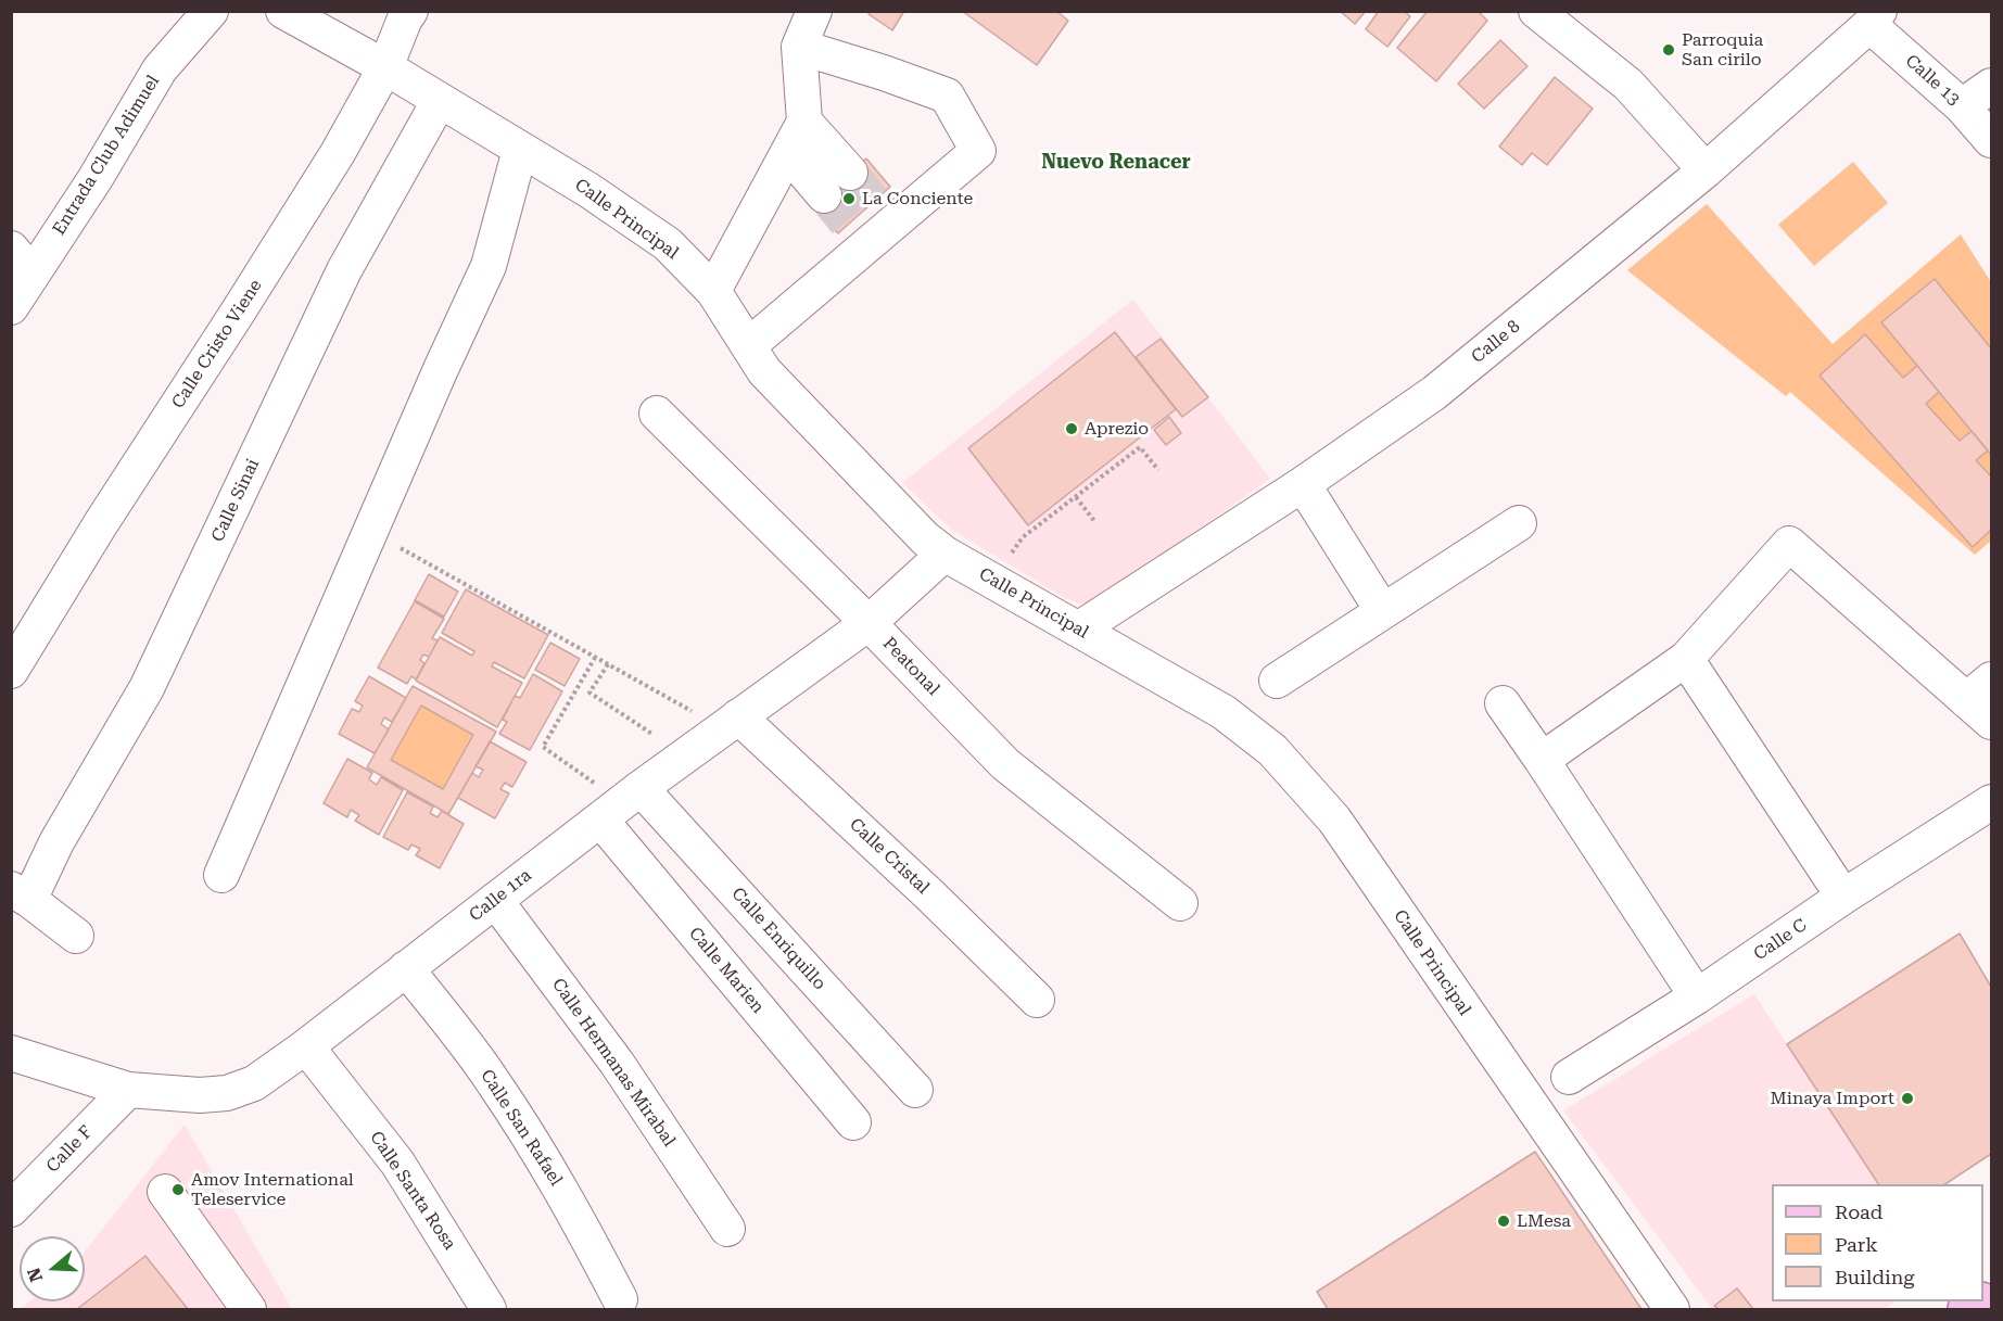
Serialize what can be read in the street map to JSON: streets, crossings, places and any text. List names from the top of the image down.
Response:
{
  "streets": {
    "street": [
      "Calle 13",
      "Entrada Club Adimuel",
      "Calle Principal",
      "Calle 8",
      "Calle Cristo Viene",
      "Calle Sinai",
      "Peatonal",
      "Calle Cristal",
      "Calle 1ra",
      "Calle Enriquillo",
      "Calle C",
      "Calle Marien",
      "Calle Hermanas Mirabal",
      "Calle San Rafael",
      "Calle F",
      "Calle Santa Rosa"
    ]
  },
  "crossings": [
    ["Calle 13", "Calle 8"],
    ["Calle Principal", "Calle 8"],
    ["Calle Principal", "Calle Cristo Viene"],
    ["Calle Principal", "Calle Sinai"],
    ["Calle Principal", "Calle 1ra"],
    ["Peatonal", "Calle 1ra"],
    ["Calle Cristal", "Calle 1ra"],
    ["Calle 1ra", "Calle Enriquillo"],
    ["Calle 1ra", "Calle Marien"],
    ["Calle 1ra", "Calle Hermanas Mirabal"],
    ["Calle 1ra", "Calle San Rafael"],
    ["Calle 1ra", "Calle F"],
    ["Calle 1ra", "Calle Santa Rosa"]
  ],
  "districts": ["Nuevo Renacer"],
  "places": [
    "Parroquia San cirilo",
    "La Conciente",
    "Aprezio",
    "Minaya Import",
    "Amov International Teleservice",
    "LMesa"
  ],
  "legend": ["Road", "Park", "Building"],
  "north": "left"
}
